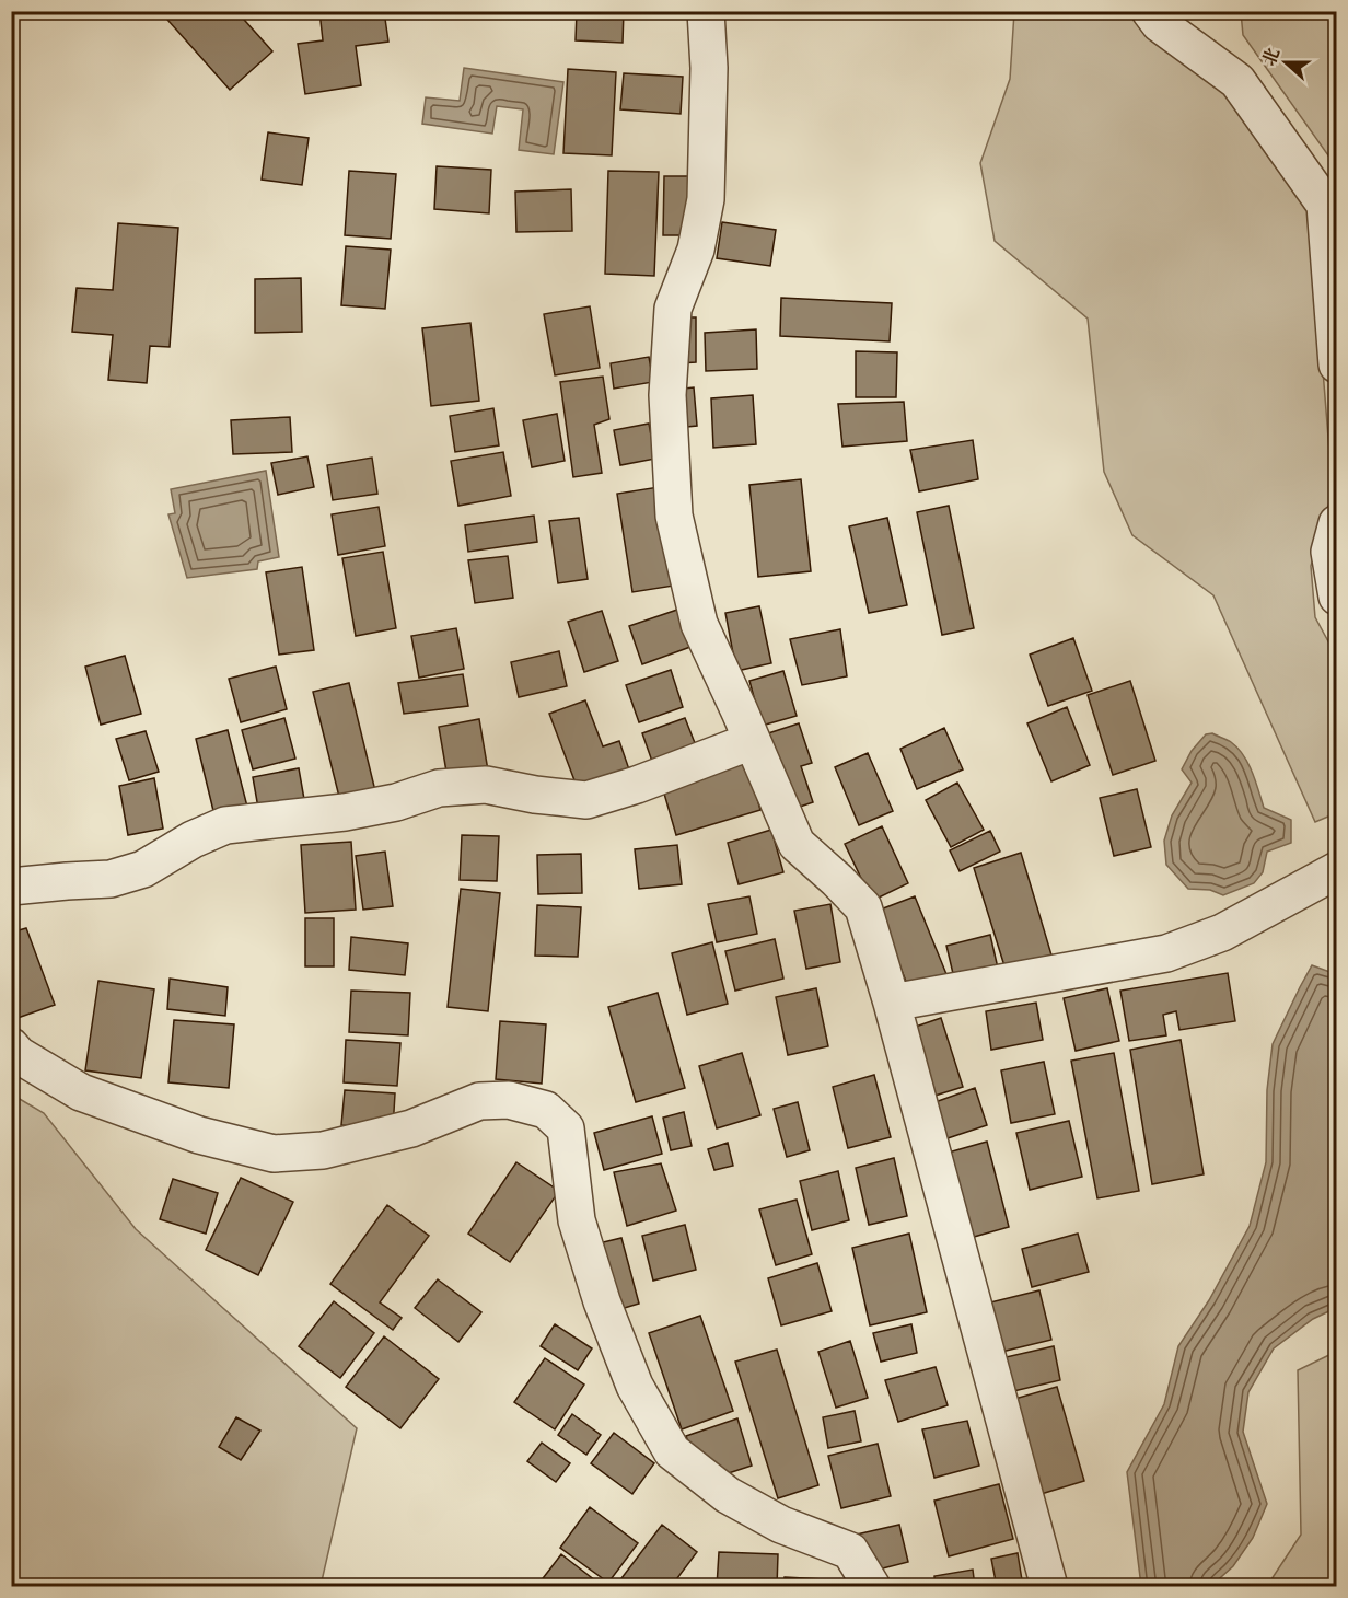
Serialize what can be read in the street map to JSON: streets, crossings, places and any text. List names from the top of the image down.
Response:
{
  "north": "left"
}
